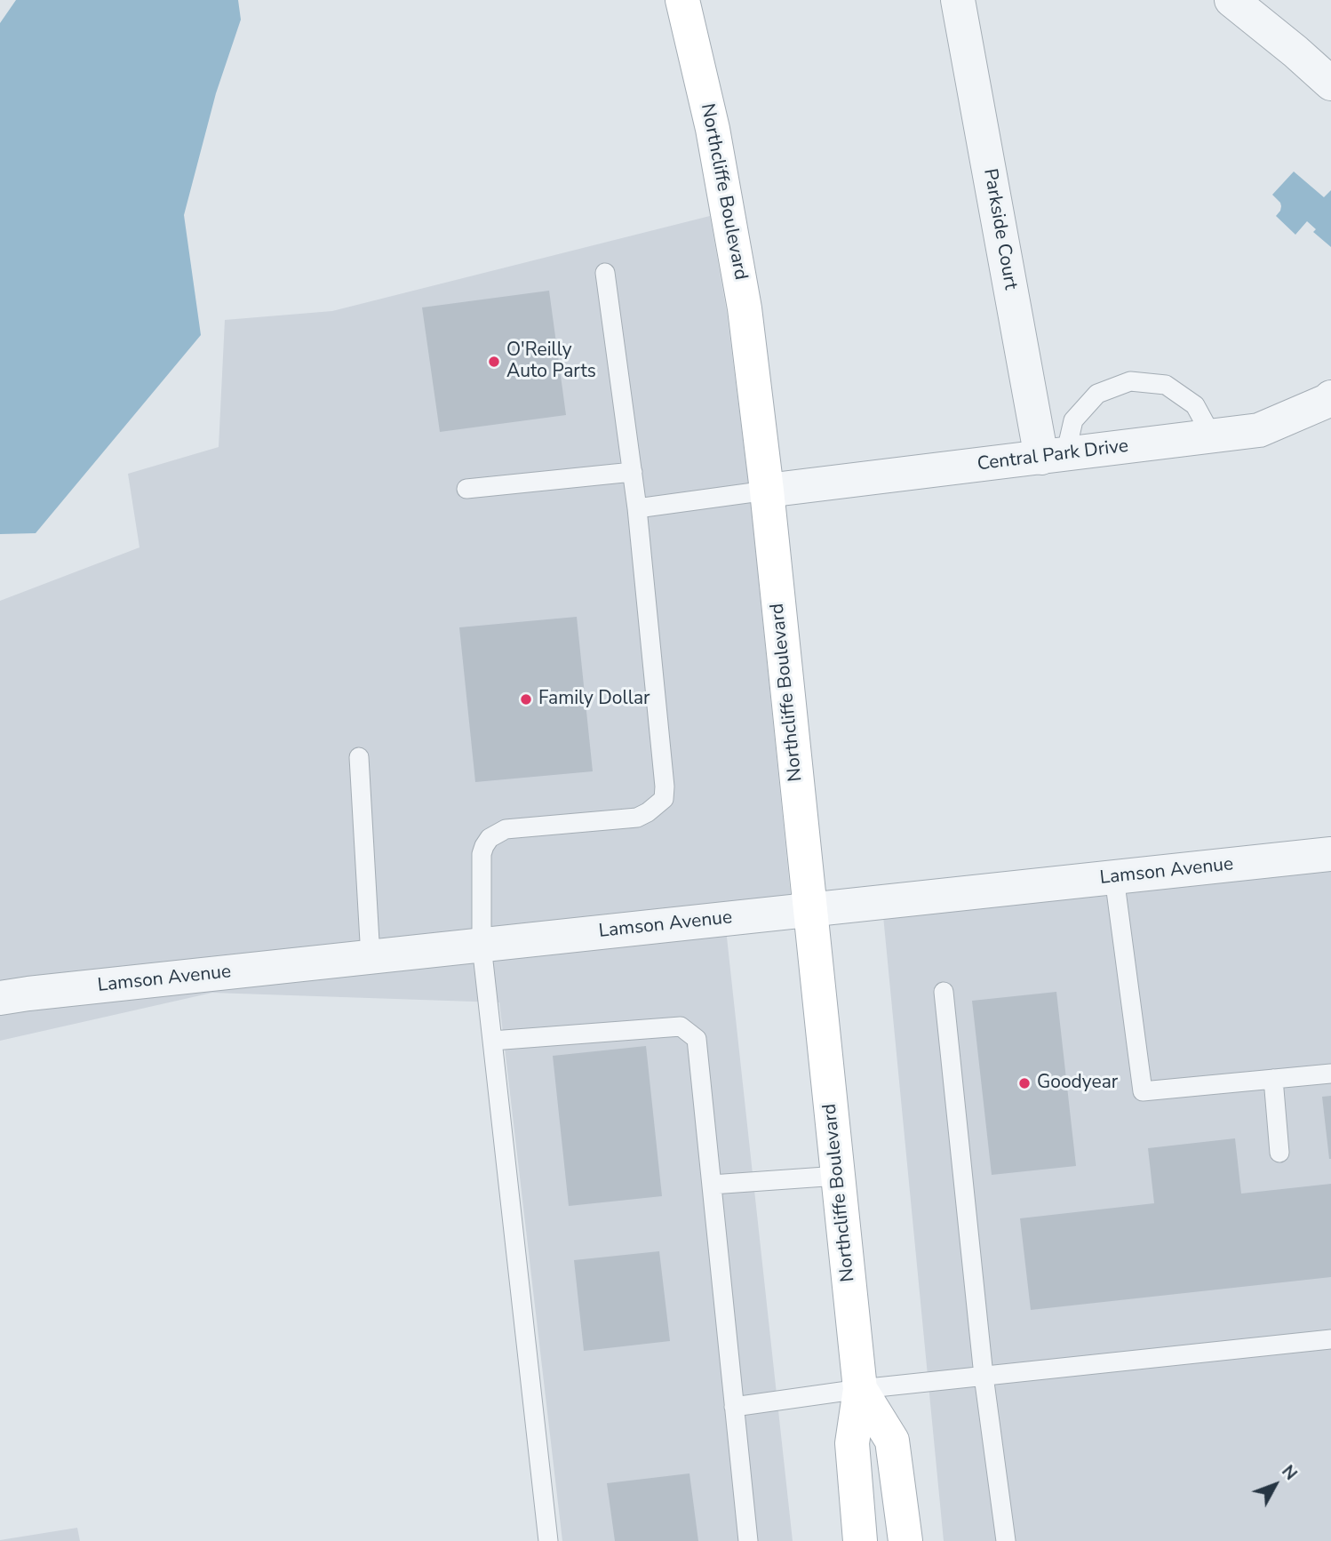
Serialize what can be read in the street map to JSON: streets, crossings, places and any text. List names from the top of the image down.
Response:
{
  "streets": {
    "main road": ["Northcliffe Boulevard"],
    "street": ["Parkside Court", "Central Park Drive", "Lamson Avenue"]
  },
  "crossings": [
    ["Northcliffe Boulevard", "Central Park Drive"],
    ["Northcliffe Boulevard", "Lamson Avenue"],
    ["Parkside Court", "Central Park Drive"]
  ],
  "places": ["O'Reilly Auto Parts", "Family Dollar", "Goodyear"],
  "north": "top right"
}
